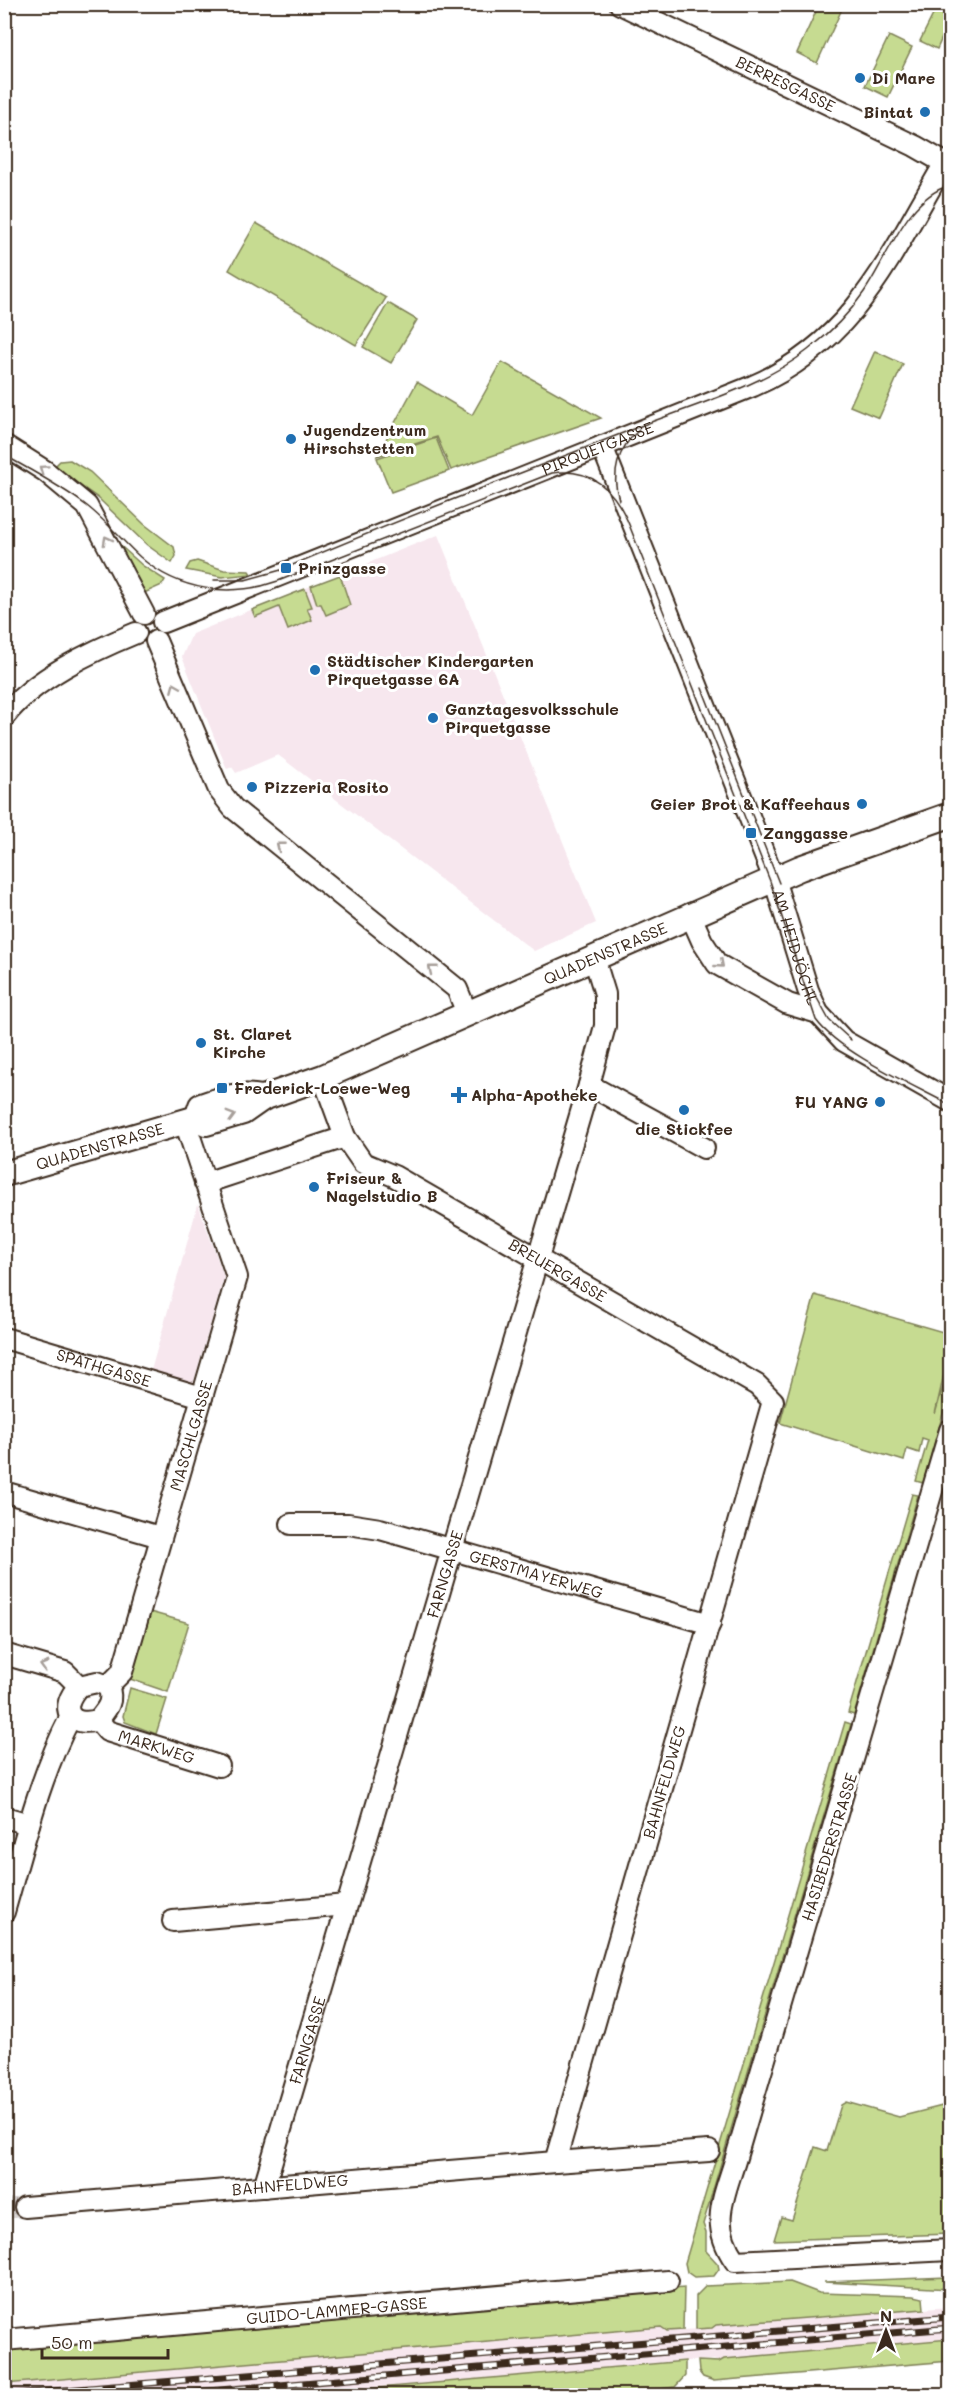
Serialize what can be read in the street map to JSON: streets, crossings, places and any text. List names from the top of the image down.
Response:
{
  "streets": {
    "street": [
      "BERRESGASSE",
      "PIRQUETGASSE",
      "AM HEIDJÖCHL",
      "QUADENSTRASSE",
      "BREUERGASSE",
      "SPÄTHGASSE",
      "MASCHLGASSE",
      "FARNGASSE",
      "GERSTMAYERWEG",
      "MARKWEG",
      "BAHNFELDWEG",
      "HASIBEDERSTRASSE",
      "GUIDO-LAMMER-GASSE"
    ]
  },
  "crossings": [
    ["BERRESGASSE", "PIRQUETGASSE"],
    ["AM HEIDJÖCHL", "QUADENSTRASSE"],
    ["QUADENSTRASSE", "MASCHLGASSE"],
    ["QUADENSTRASSE", "FARNGASSE"],
    ["BREUERGASSE", "FARNGASSE"],
    ["BREUERGASSE", "BAHNFELDWEG"],
    ["SPÄTHGASSE", "MASCHLGASSE"],
    ["MASCHLGASSE", "MARKWEG"],
    ["FARNGASSE", "GERSTMAYERWEG"],
    ["FARNGASSE", "BAHNFELDWEG"],
    ["GERSTMAYERWEG", "BAHNFELDWEG"]
  ],
  "places": {
    "other": [
      "Di Mare",
      "Bintat",
      "Jugendzentrum Hirschstetten",
      "Städtischer Kindergarten Pirquetgasse 6A",
      "Ganztagesvolksschule Pirquetgasse",
      "Pizzeria Rosito",
      "Geier Brot & Kaffeehaus",
      "St. Claret Kirche",
      "FU YANG",
      "die Stickfee",
      "Friseur & Nagelstudio B"
    ],
    "transit": ["Prinzgasse", "Zanggasse", "Frederick-Loewe-Weg"],
    "health": ["Alpha-Apotheke"]
  },
  "scale_bar": "50 m",
  "north": "top"
}
